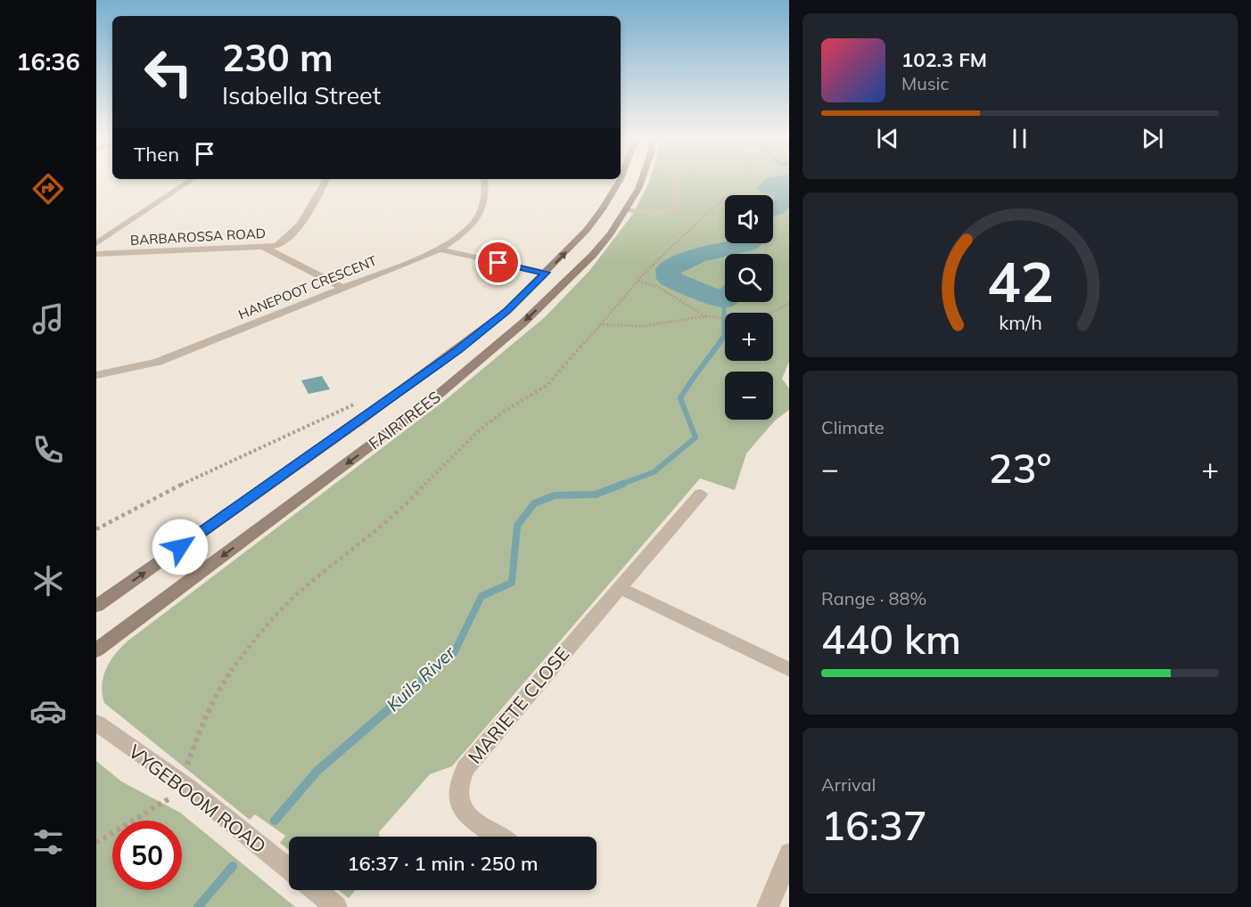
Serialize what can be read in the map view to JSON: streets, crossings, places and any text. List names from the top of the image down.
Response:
{
  "streets": {
    "main road": ["FAIRTREES"],
    "street": [
      "BARBAROSSA ROAD",
      "HANEPOOT CRESCENT",
      "MARIETE CLOSE",
      "VYGEBOOM ROAD"
    ]
  },
  "water": ["Kuils River"],
  "page": {
    "tabs": "16:36",
    "turn": ["230 m", "Isabella Street"],
    "song": ["102.3 FM", "Music"],
    "then": "Then",
    "map_buttons": ["+", "−"],
    "tile": [
      "Climate",
      ["Range · 88%", "440 km"],
      ["Arrival", "16:37"]
    ],
    "heat": ["−", "23°", "+"],
    "limit": "50",
    "trip": "16:37 · 1 min · 250 m",
    "gauge": ["42", "km/h"]
  }
}
